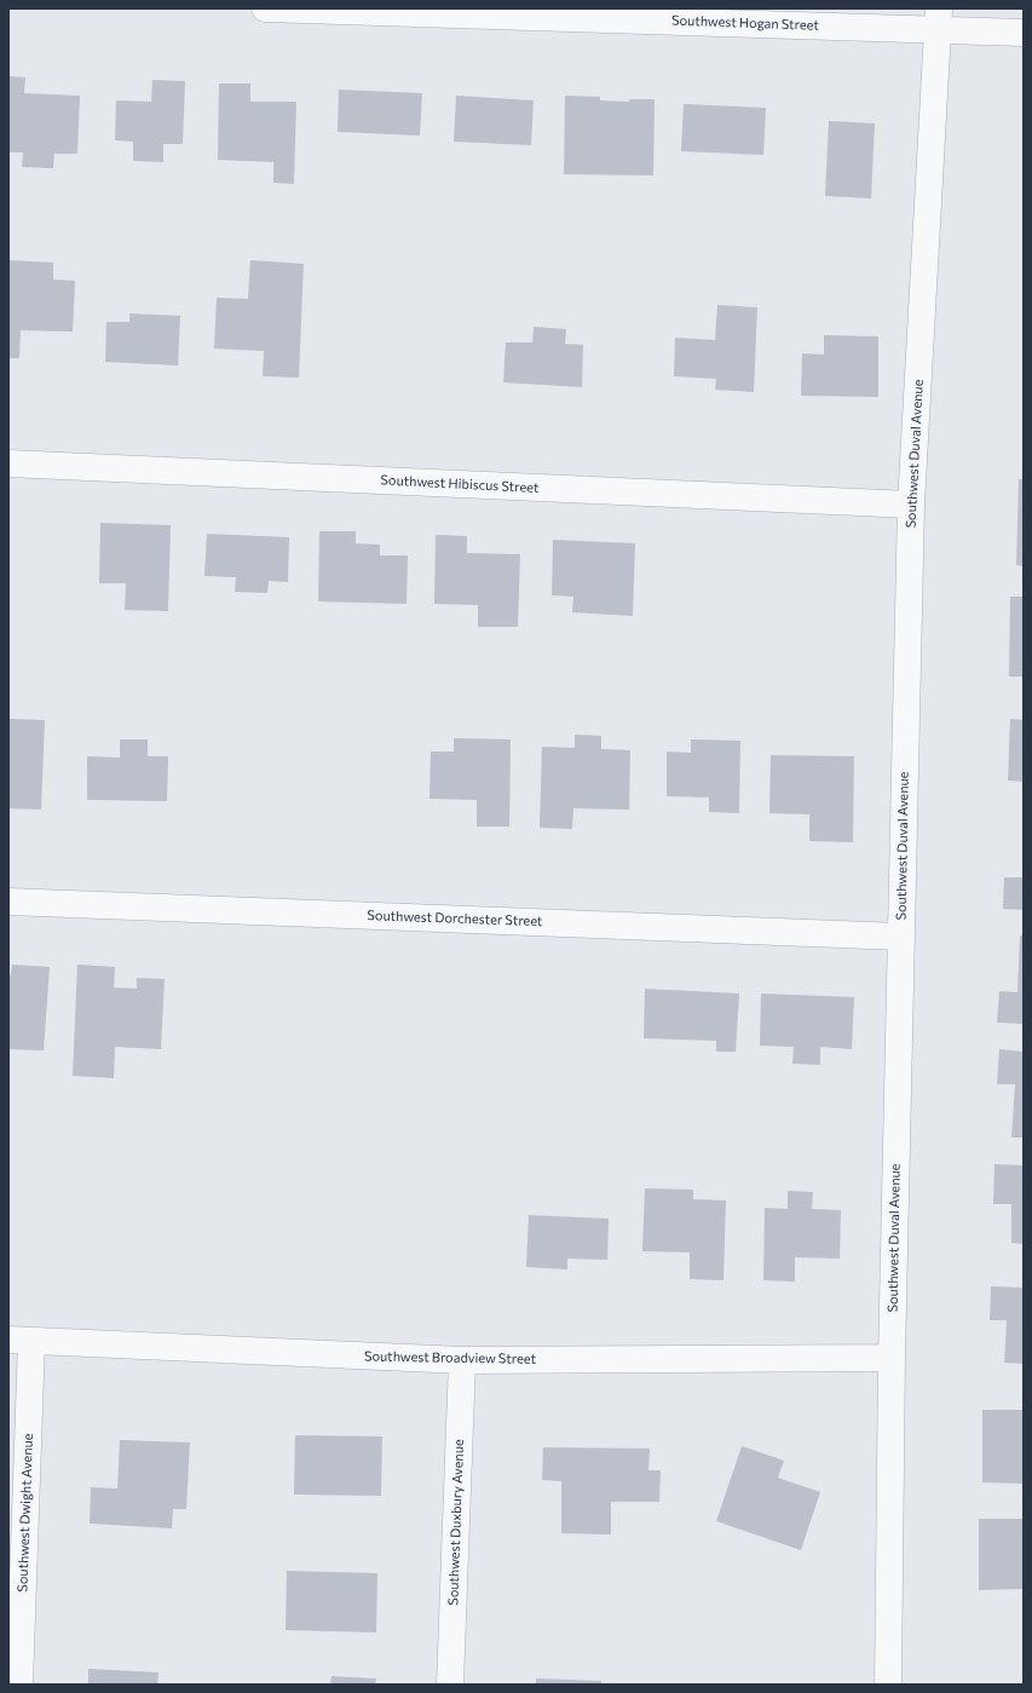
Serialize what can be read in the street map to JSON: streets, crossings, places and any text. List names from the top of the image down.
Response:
{
  "streets": {
    "street": [
      "Southwest Hogan Street",
      "Southwest Duval Avenue",
      "Southwest Hibiscus Street",
      "Southwest Dorchester Street",
      "Southwest Broadview Street",
      "Southwest Dwight Avenue",
      "Southwest Duxbury Avenue"
    ]
  },
  "crossings": [
    ["Southwest Hogan Street", "Southwest Duval Avenue"],
    ["Southwest Duval Avenue", "Southwest Hibiscus Street"],
    ["Southwest Duval Avenue", "Southwest Dorchester Street"],
    ["Southwest Duval Avenue", "Southwest Broadview Street"],
    ["Southwest Broadview Street", "Southwest Dwight Avenue"],
    ["Southwest Broadview Street", "Southwest Duxbury Avenue"]
  ]
}
